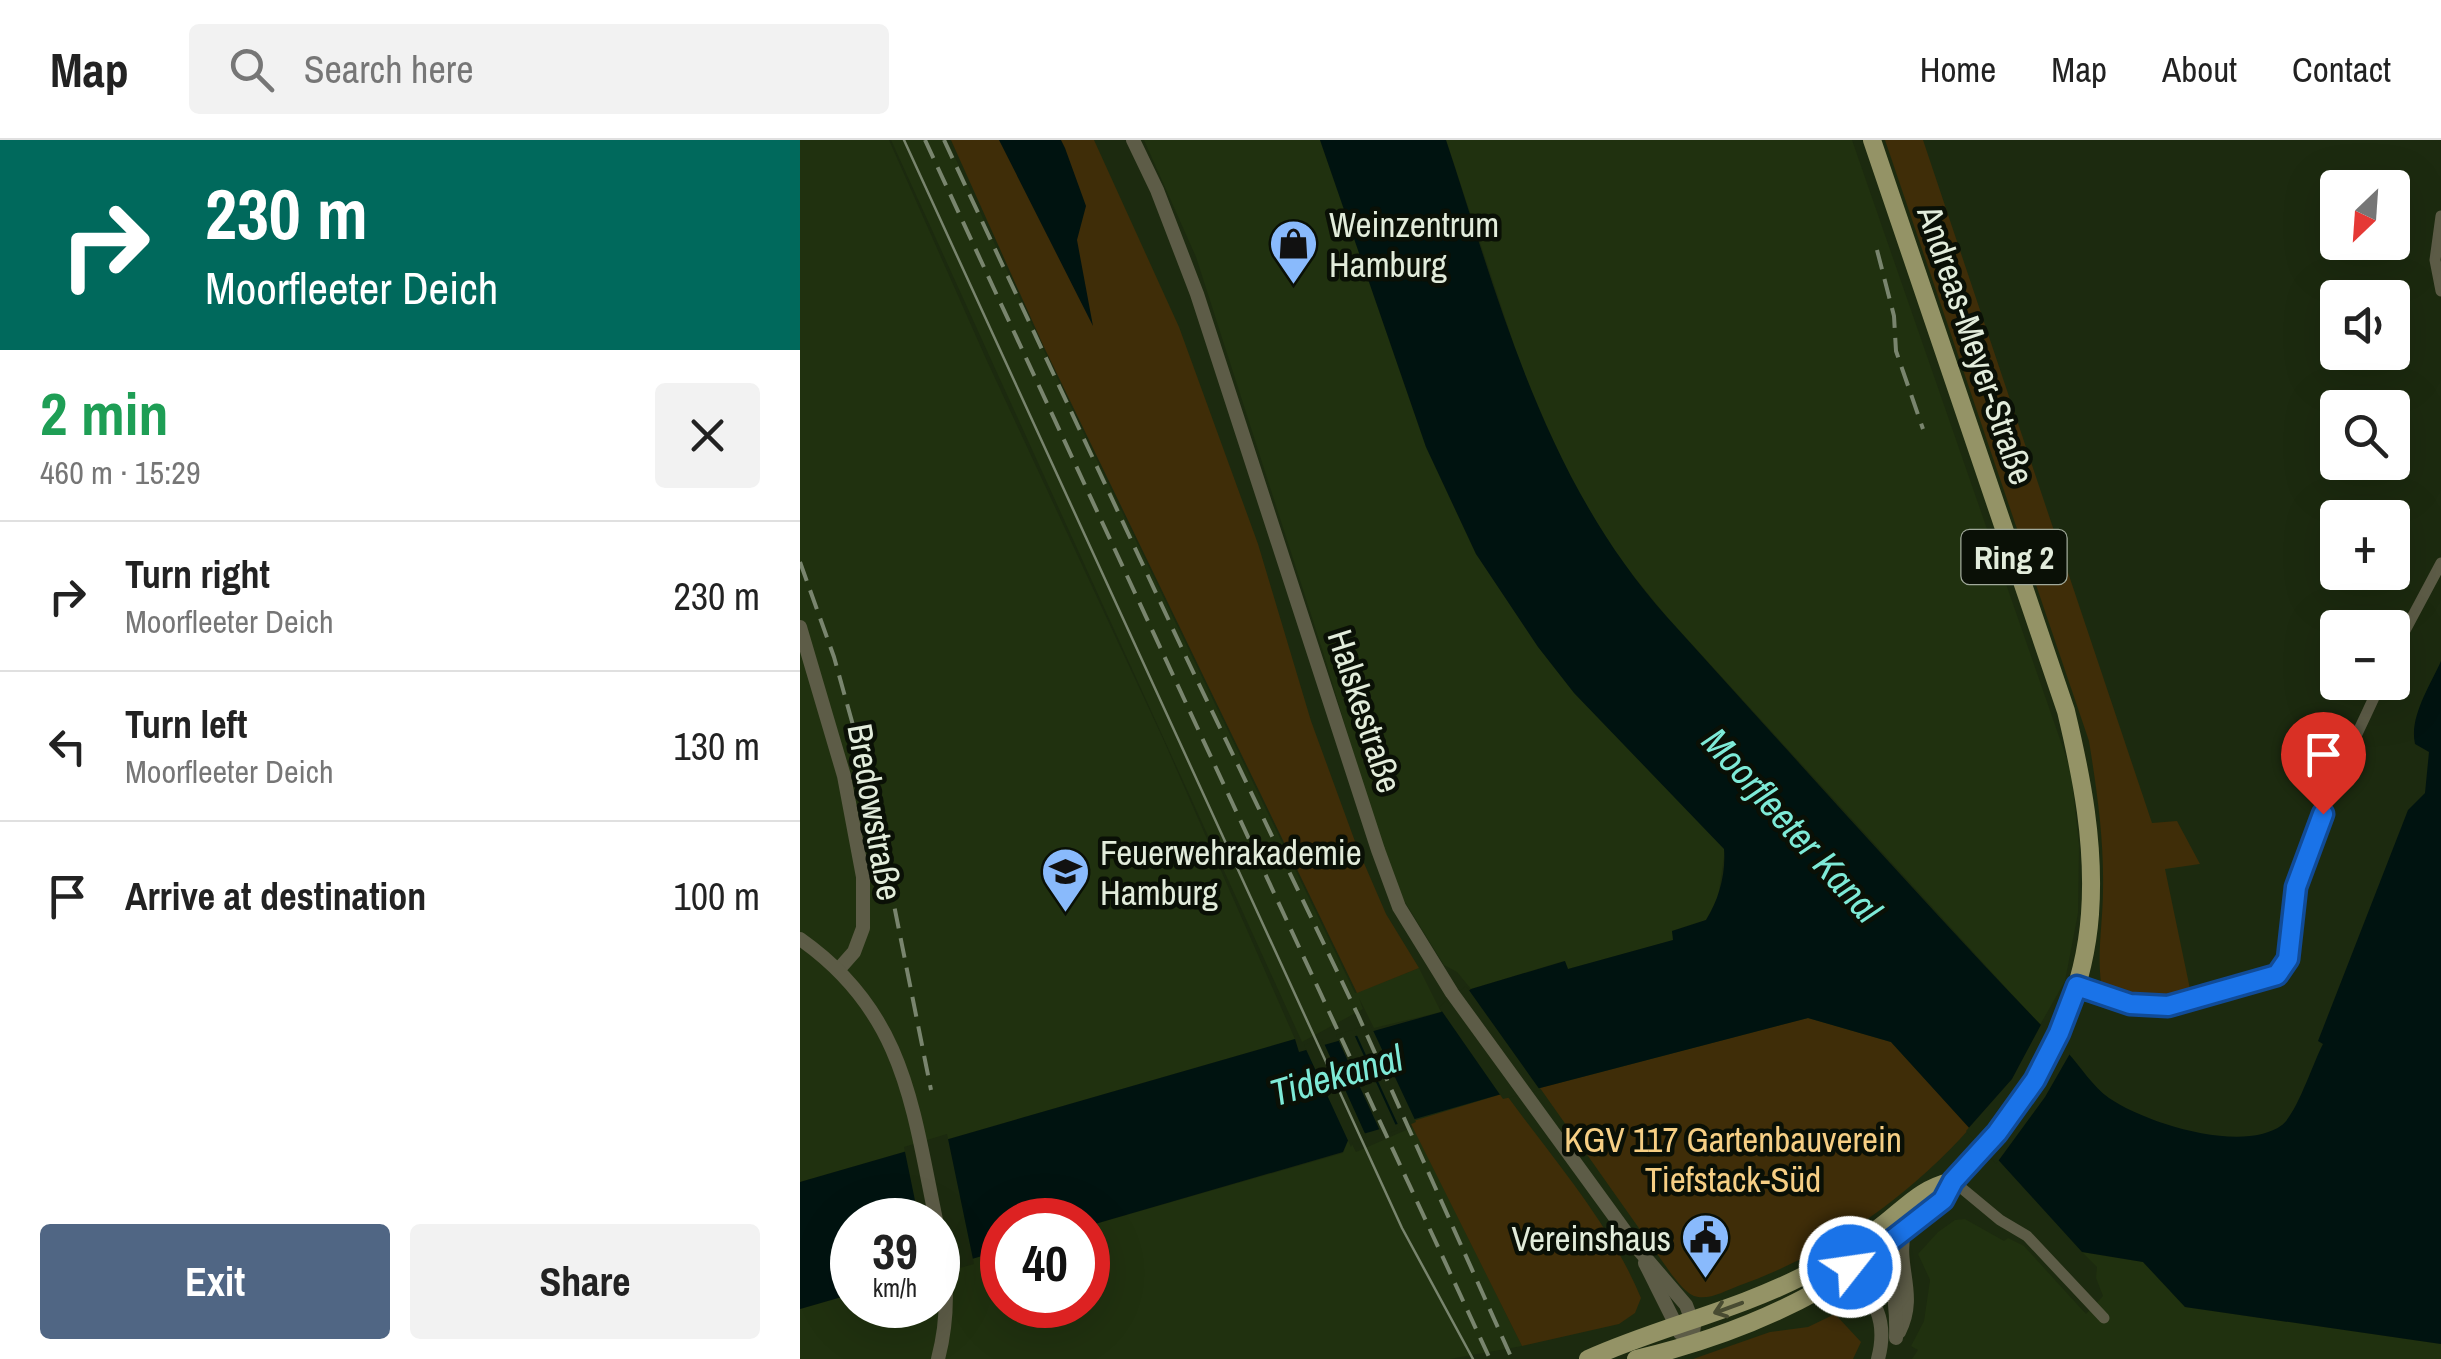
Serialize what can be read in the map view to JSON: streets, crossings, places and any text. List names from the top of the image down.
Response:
{
  "streets": {
    "main road": ["Andreas-Meyer-Straße", "Ring 2"],
    "street": ["Halskestraße", "Bredowstraße"]
  },
  "crossings": [
    ["Andreas-Meyer-Straße", "Ring 2"],
    ["Ring 2", "Halskestraße"]
  ],
  "water": ["Moorfleeter Kanal", "Tidekanal"],
  "parks": ["KGV 117 Gartenbauverein Tiefstack-Süd"],
  "places": {
    "shop": ["Weinzentrum Hamburg"],
    "school or university": ["Feuerwehrakademie Hamburg"],
    "public building": ["Vereinshaus"]
  },
  "north": "bottom left",
  "page": {
    "header": "Map",
    "search": "Search here",
    "nav": [
      "Home",
      "Map",
      "About",
      "Contact"
    ],
    "turn": ["230 m", "Moorfleeter Deich"],
    "map_buttons": ["+", "−"],
    "heading": ["2 min", "460 m · 15:29"],
    "list": [
      {
        "name": "Turn right",
        "note": "Moorfleeter Deich",
        "value": "230 m"
      },
      {
        "name": "Turn left",
        "note": "Moorfleeter Deich",
        "value": "130 m"
      },
      {
        "name": "Arrive at destination",
        "value": "100 m"
      }
    ],
    "speed": "39 km/h",
    "limit": "40",
    "buttons": ["Exit", "Share"]
  }
}
